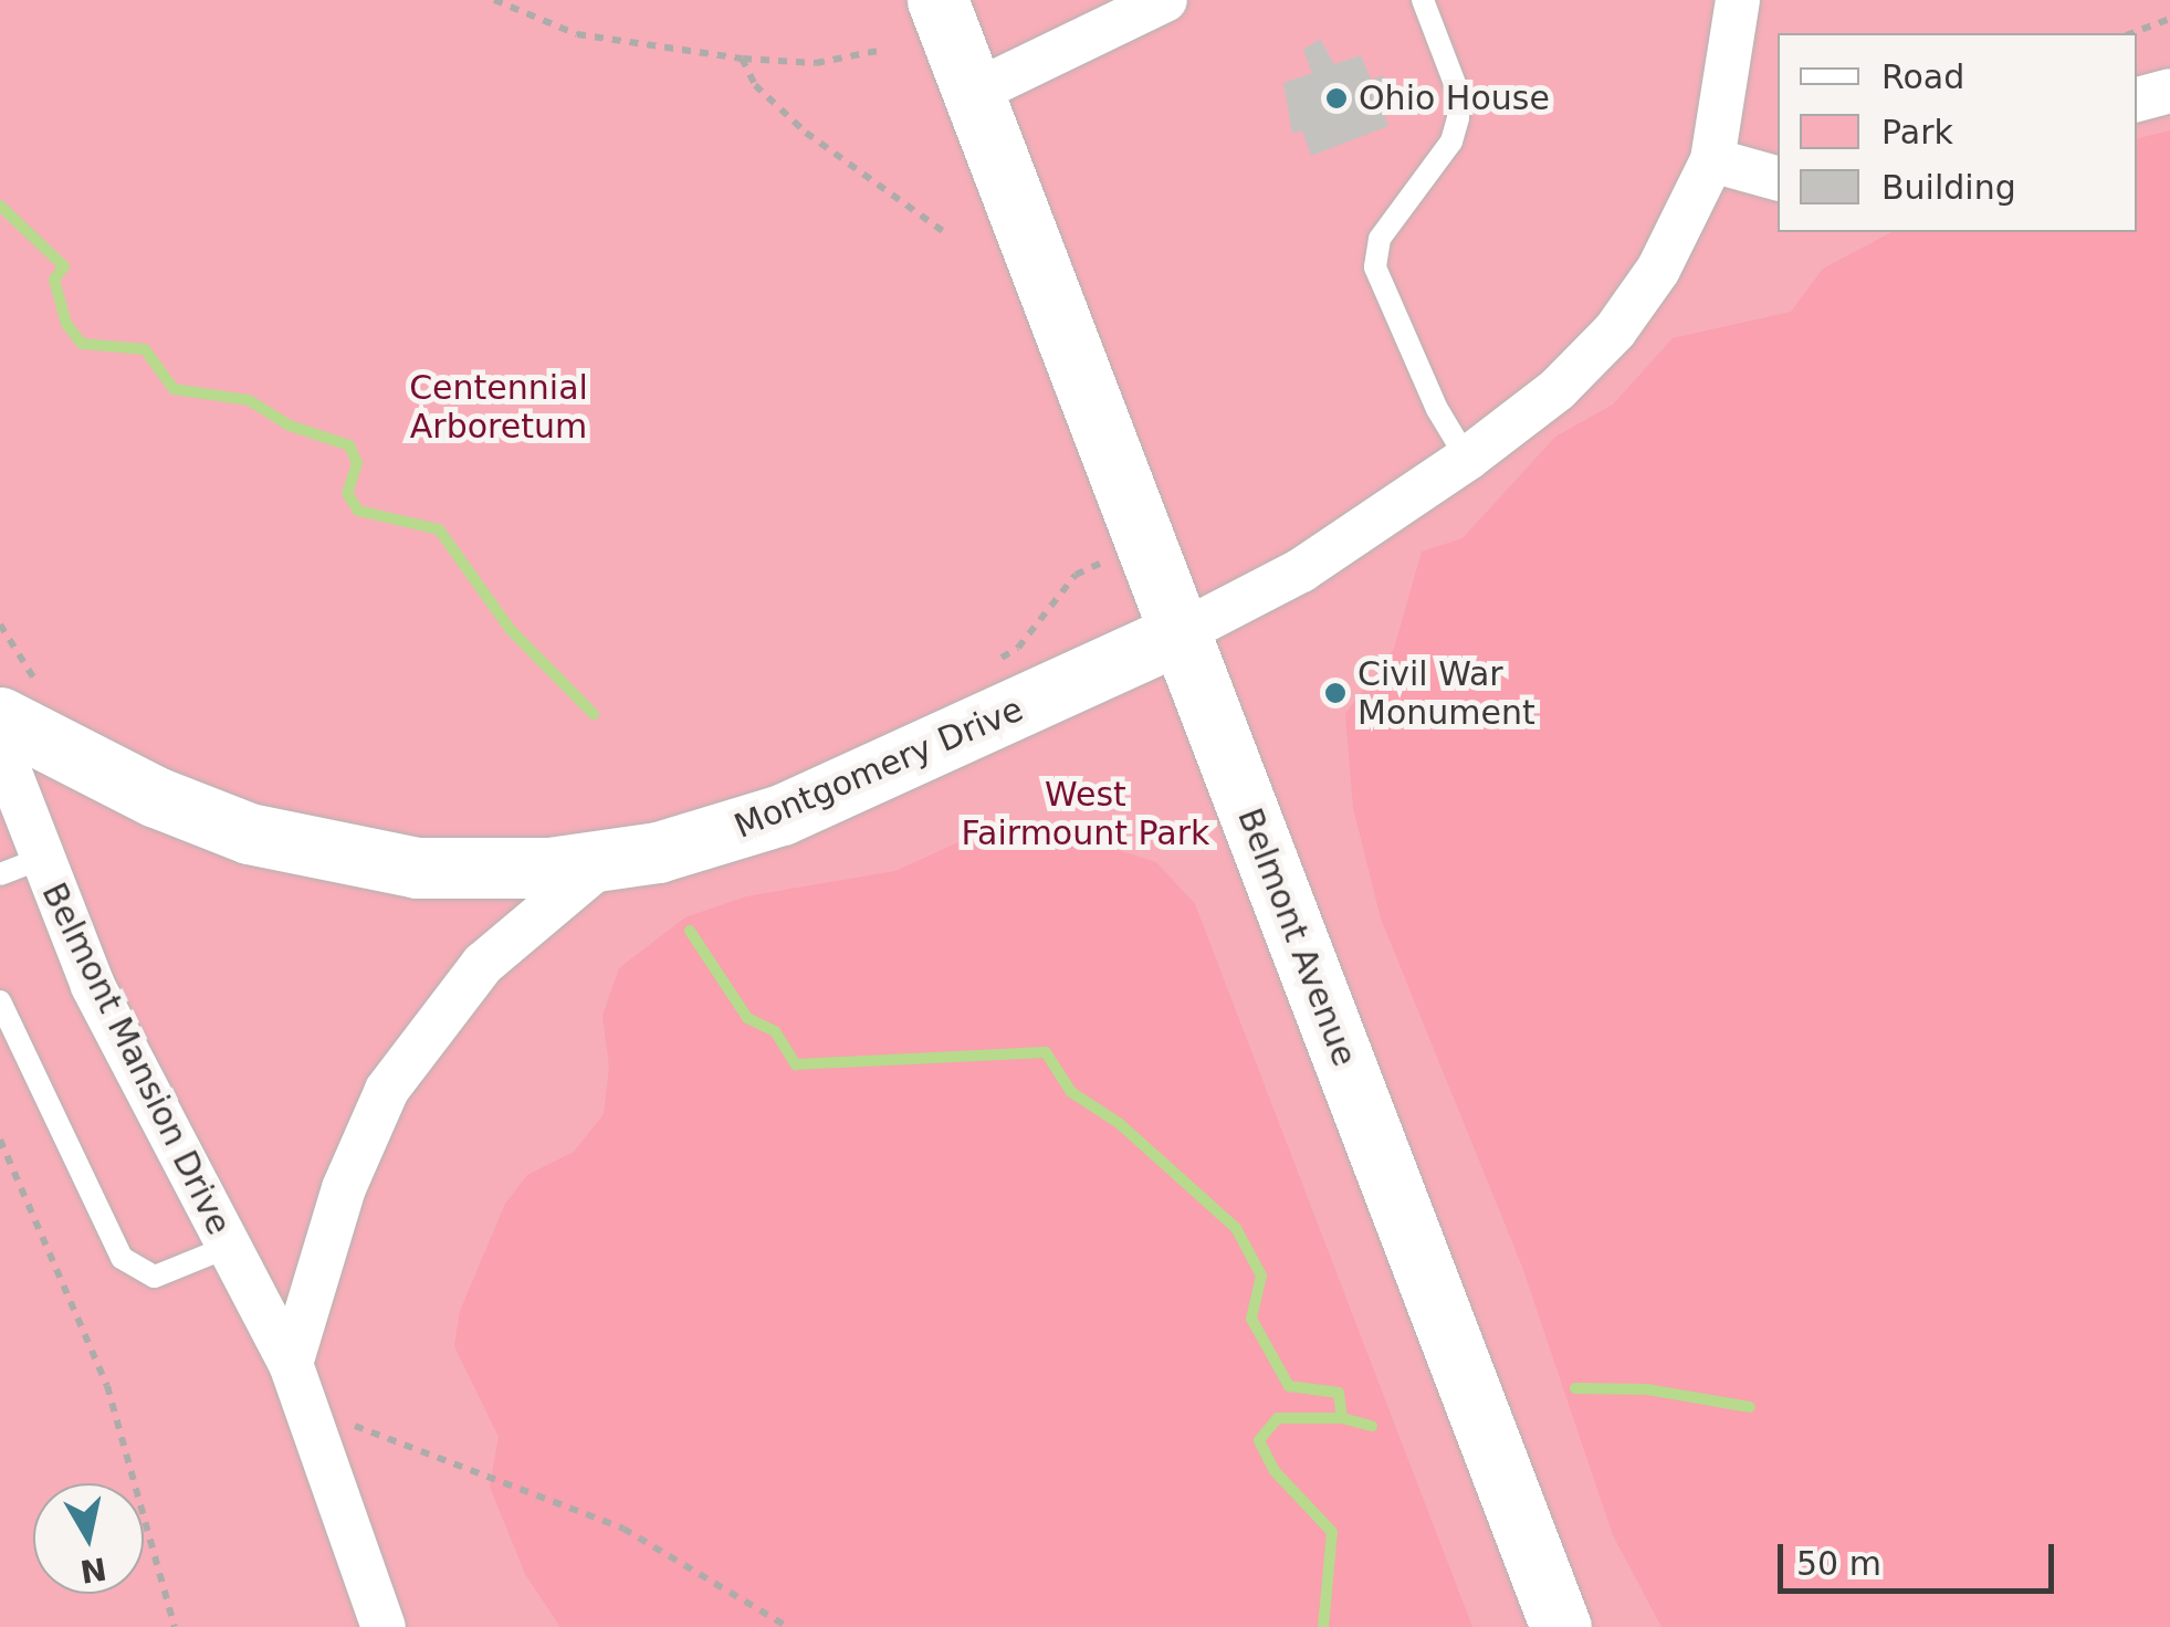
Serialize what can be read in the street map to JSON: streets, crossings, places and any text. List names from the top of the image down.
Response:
{
  "streets": {
    "main road": ["Montgomery Drive", "Belmont Avenue"],
    "street": ["Belmont Mansion Drive"]
  },
  "crossings": [
    ["Montgomery Drive", "Belmont Avenue"]
  ],
  "parks": ["Centennial Arboretum", "West Fairmount Park"],
  "places": ["Ohio House", "Civil War Monument"],
  "legend": ["Road", "Park", "Building"],
  "scale_bar": "50 m",
  "north": "bottom"
}
